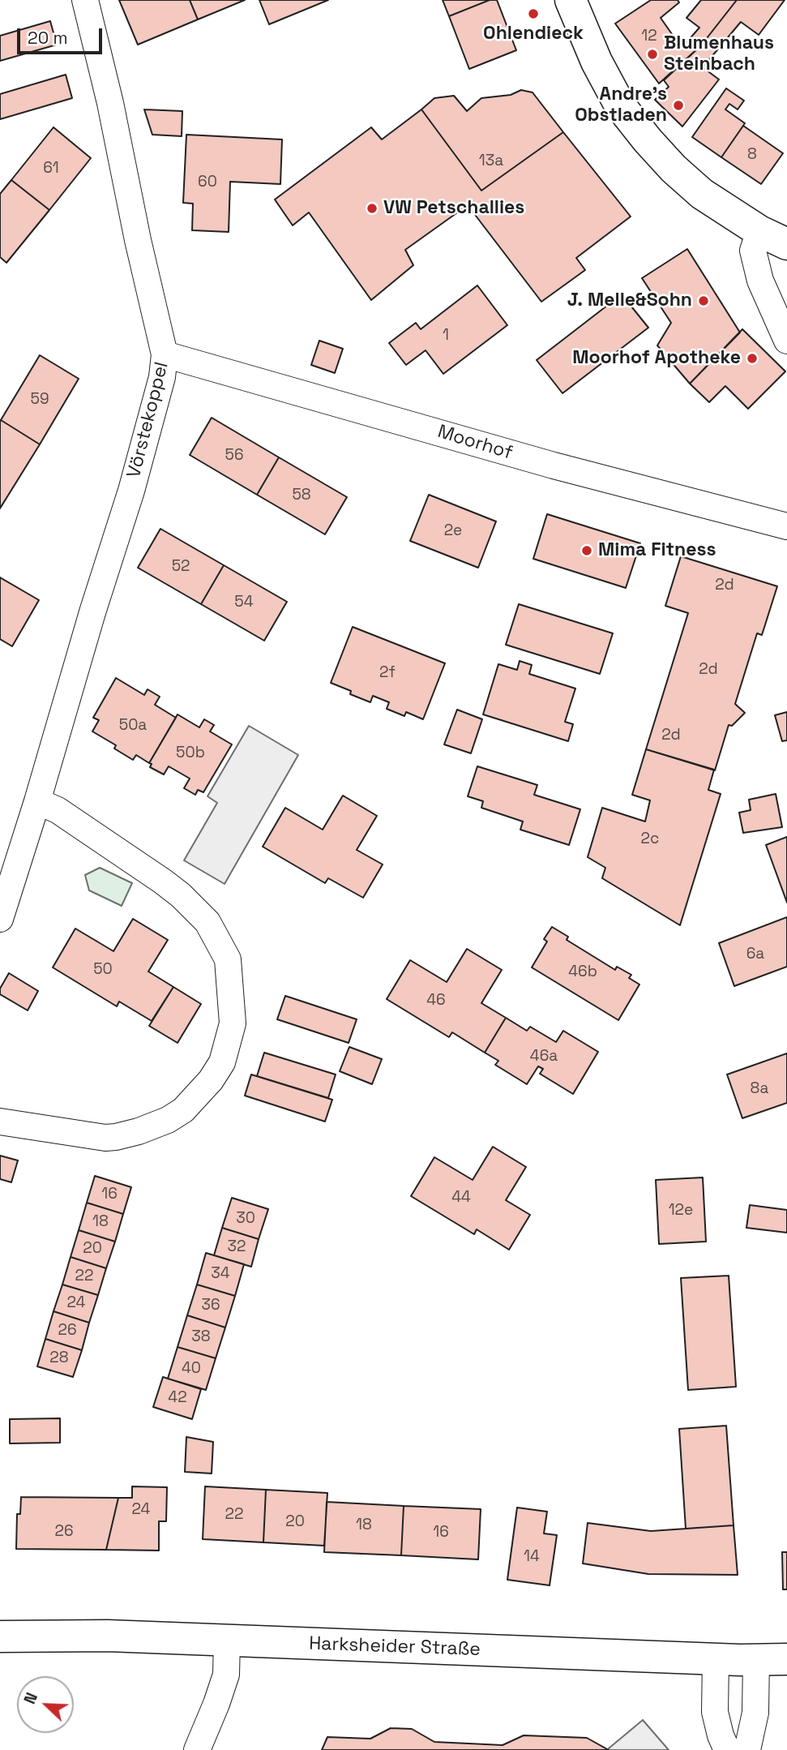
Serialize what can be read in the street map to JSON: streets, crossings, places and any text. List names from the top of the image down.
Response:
{
  "streets": {
    "main road": ["Harksheider Straße"],
    "street": ["Vörstekoppel", "Moorhof"]
  },
  "crossings": [
    ["Vörstekoppel", "Moorhof"]
  ],
  "places": [
    "Ohlendieck",
    "Blumenhaus Steinbach",
    "Andre's Obstladen",
    "VW Petschallies",
    "J. Melle&Sohn",
    "Moorhof Apotheke",
    "Mima Fitness"
  ],
  "house_numbers": [
    "12",
    "8",
    "13a",
    "61",
    "60",
    "1",
    "59",
    "56",
    "58",
    "2e",
    "52",
    "2d",
    "54",
    "2d",
    "2f",
    "50a",
    "2d",
    "50b",
    "2c",
    "6a",
    "50",
    "46b",
    "46",
    "46a",
    "8a",
    "16",
    "44",
    "12e",
    "30",
    "18",
    "32",
    "20",
    "34",
    "22",
    "24",
    "36",
    "26",
    "38",
    "28",
    "40",
    "42",
    "24",
    "22",
    "20",
    "18",
    "26",
    "16",
    "14"
  ],
  "scale_bar": "20 m",
  "north": "top left"
}
